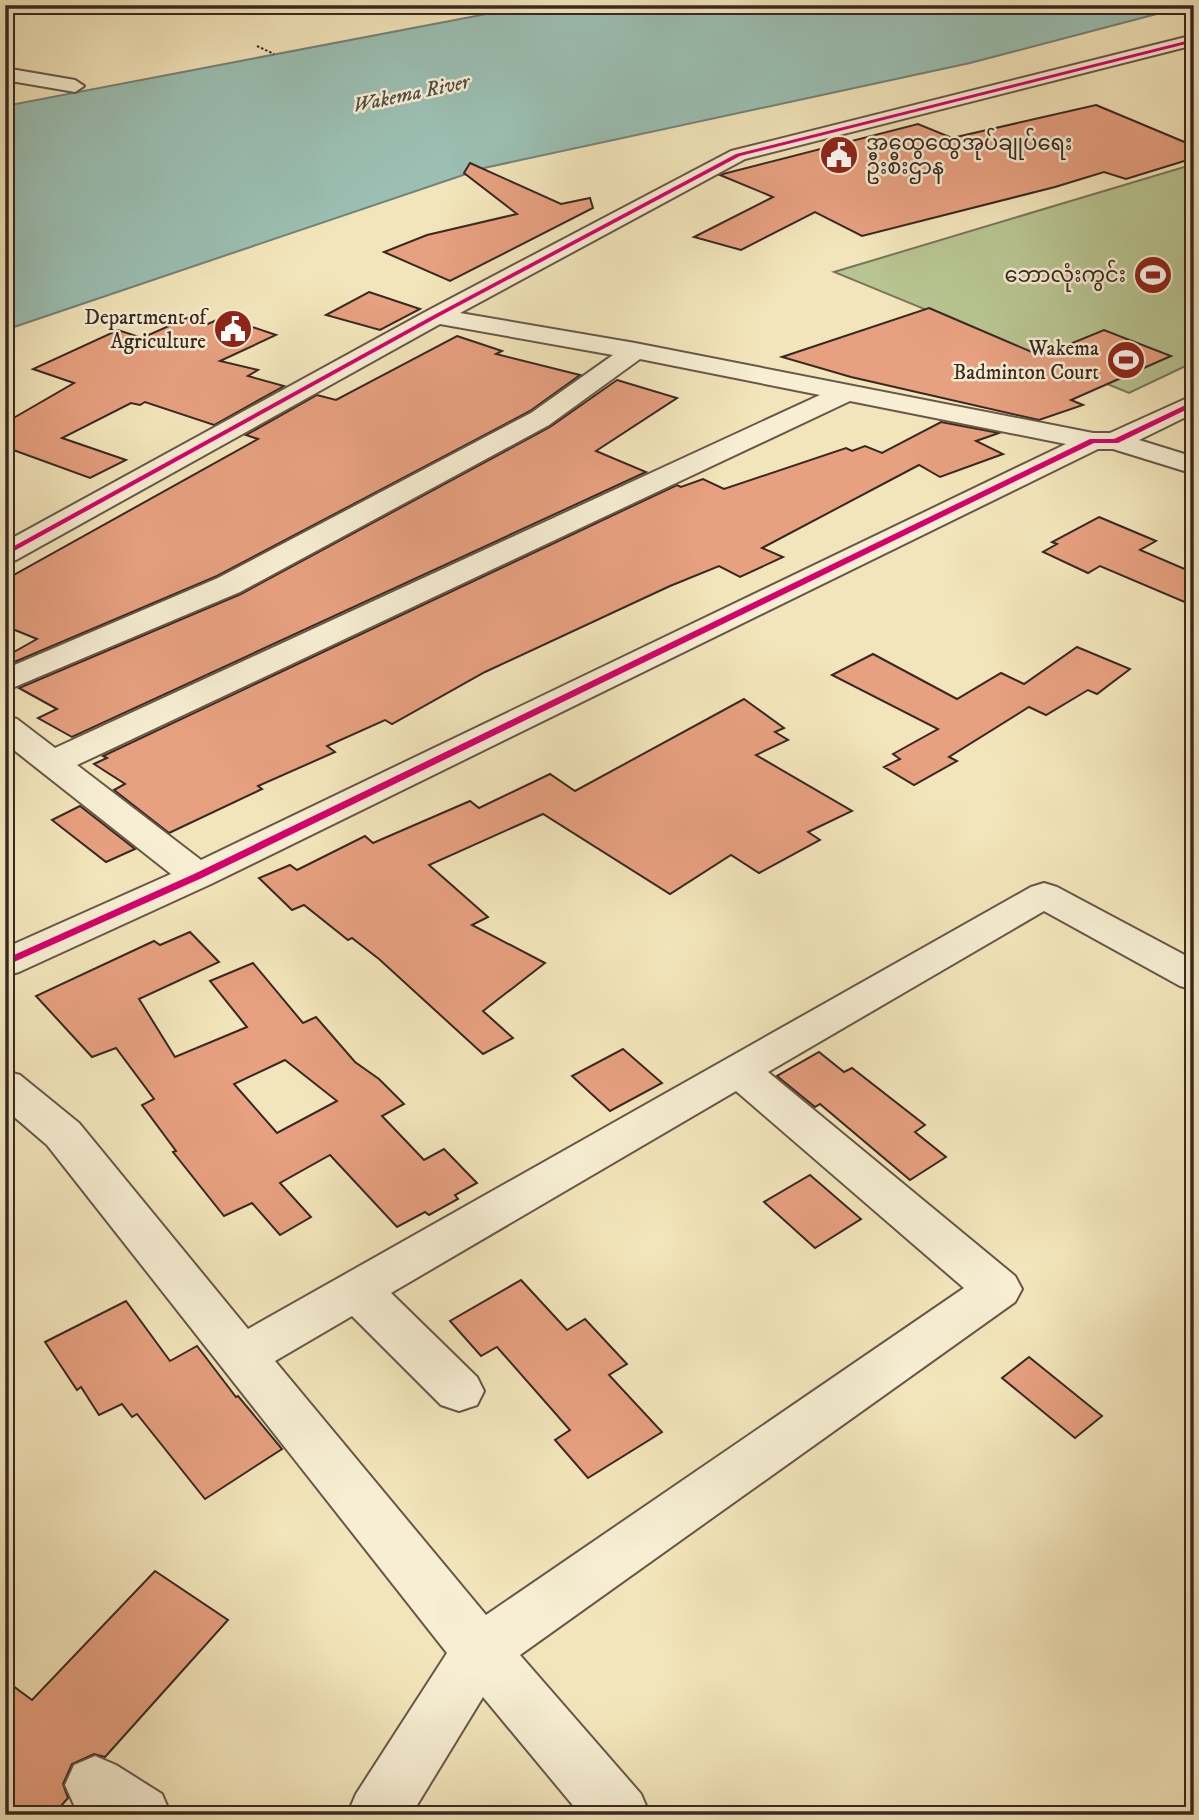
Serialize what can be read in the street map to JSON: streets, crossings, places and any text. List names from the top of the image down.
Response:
{
  "water": ["Wakema River"],
  "places": {
    "public building": ["အထွေထွေအုပ်ချုပ်ရေး ဦးစီးဌာန", "Department of Agriculture"],
    "sports": ["ဘောလုံးကွင်း", "Wakema Badminton Court"]
  }
}
